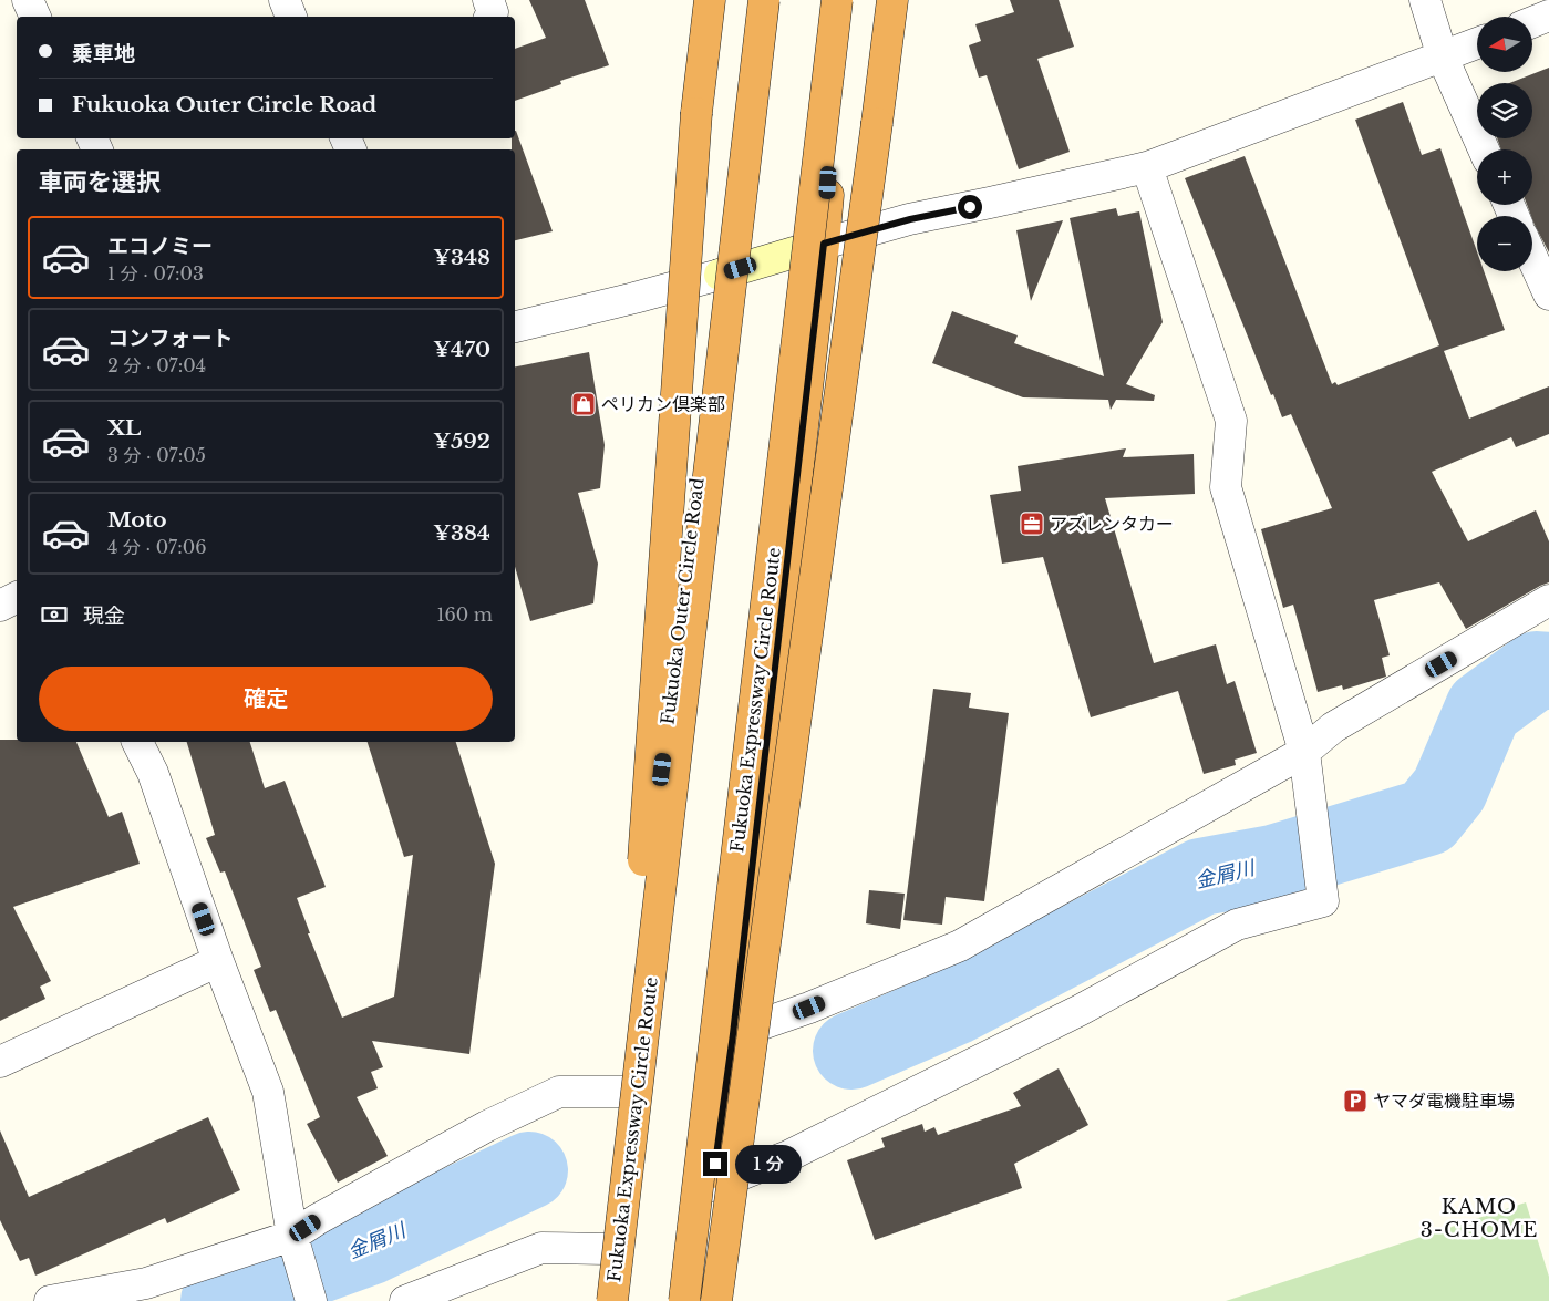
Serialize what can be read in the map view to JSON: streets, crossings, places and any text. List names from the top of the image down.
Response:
{
  "streets": {
    "highway": ["Fukuoka Outer Circle Road", "Fukuoka Expressway Circle Route"]
  },
  "crossings": [
    ["Fukuoka Outer Circle Road", "Fukuoka Expressway Circle Route"]
  ],
  "districts": ["KAMO 3-CHOME"],
  "water": ["金屑川"],
  "places": {
    "shop": ["ペリカン倶楽部"],
    "office": ["アズレンタカー"],
    "parking": ["ヤマダ電機駐車場"]
  },
  "north": "left",
  "page": {
    "map_buttons": ["+", "−"],
    "banner": ["乗車地", "Fukuoka Outer Circle Road"],
    "heading": "車両を選択",
    "list": [
      {
        "name": "エコノミー",
        "note": "1 分 · 07:03",
        "value": "¥348"
      },
      {
        "name": "コンフォート",
        "note": "2 分 · 07:04",
        "value": "¥470"
      },
      {
        "name": "XL",
        "note": "3 分 · 07:05",
        "value": "¥592"
      },
      {
        "name": "Moto",
        "note": "4 分 · 07:06",
        "value": "¥384"
      }
    ],
    "pay": ["現金", "160 m"],
    "buttons": "確定",
    "bubble": "1 分"
  }
}
